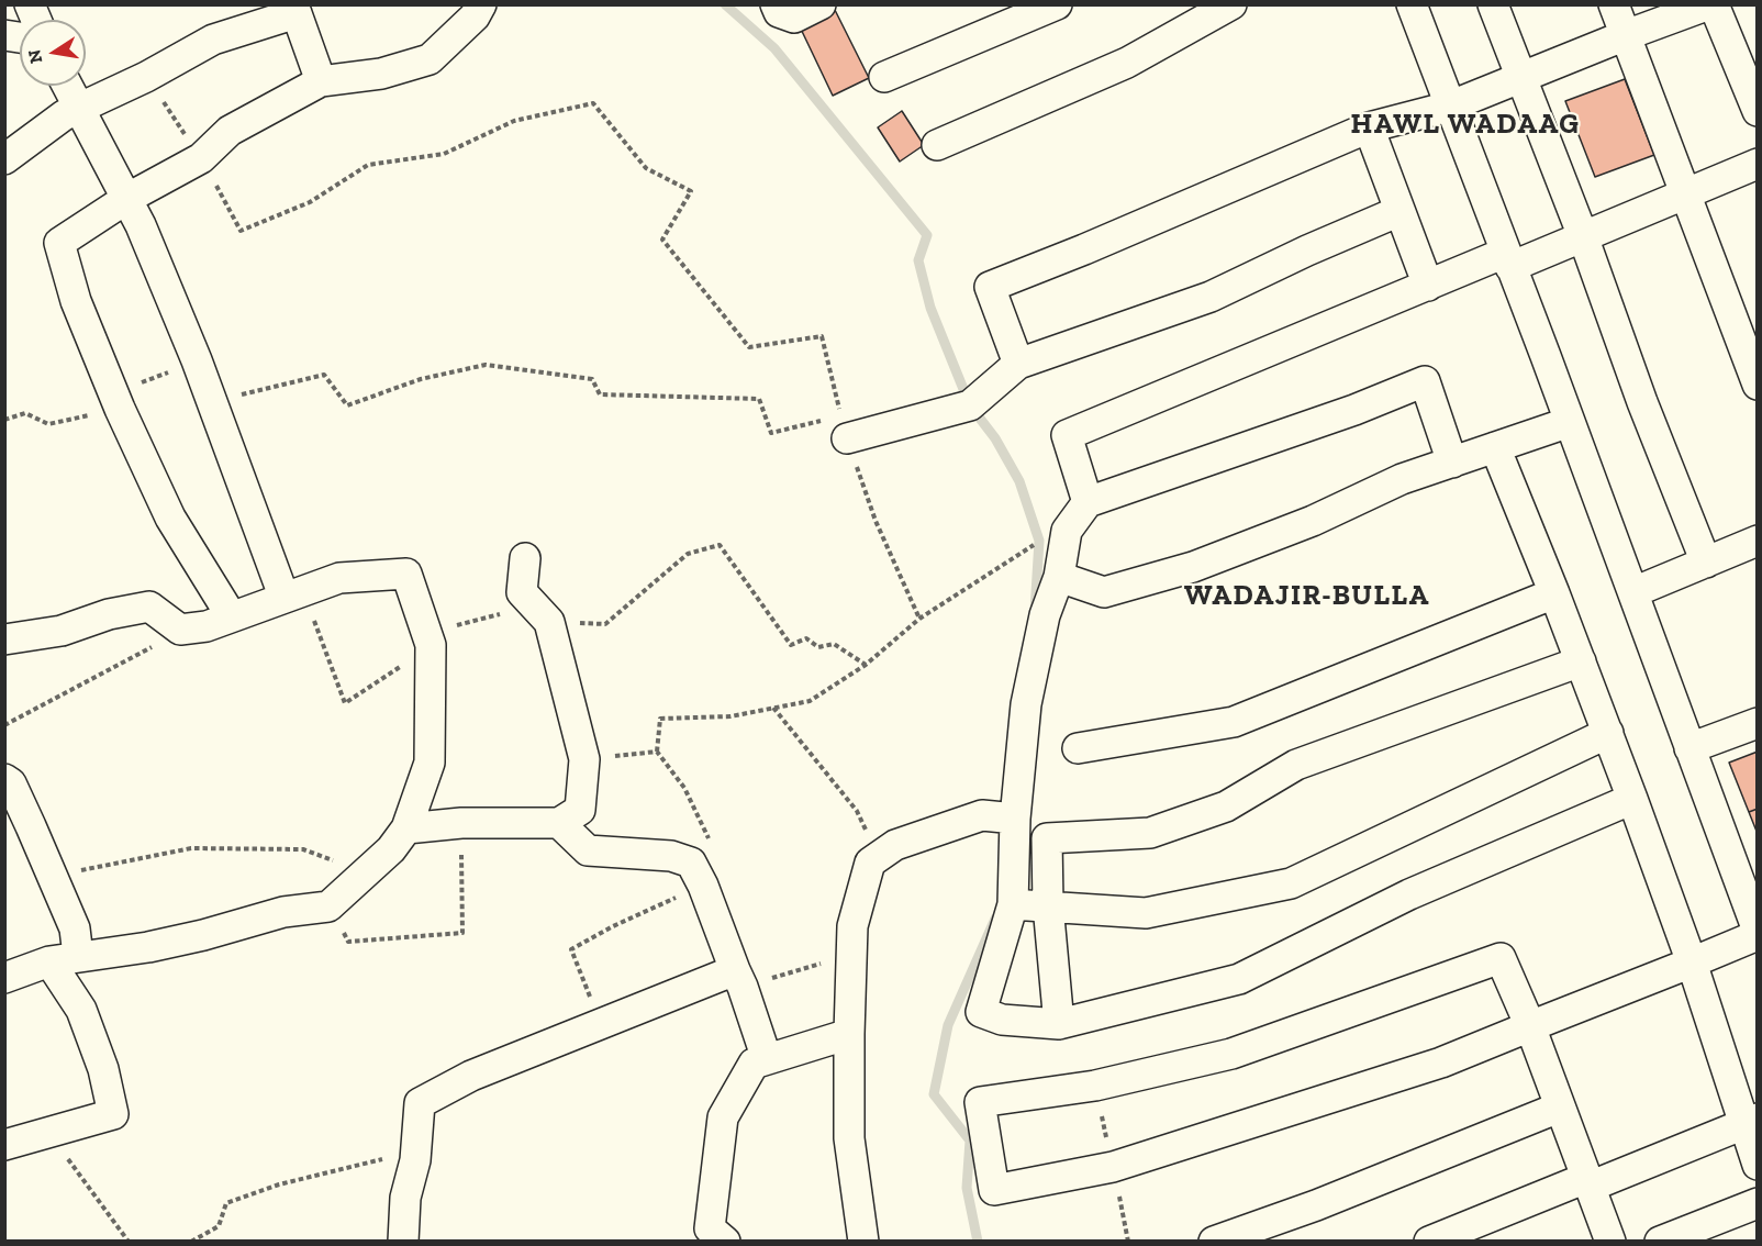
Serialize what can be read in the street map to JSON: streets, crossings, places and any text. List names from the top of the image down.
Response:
{
  "districts": ["HAWL WADAAG", "WADAJIR-BULLA"],
  "north": "left"
}
